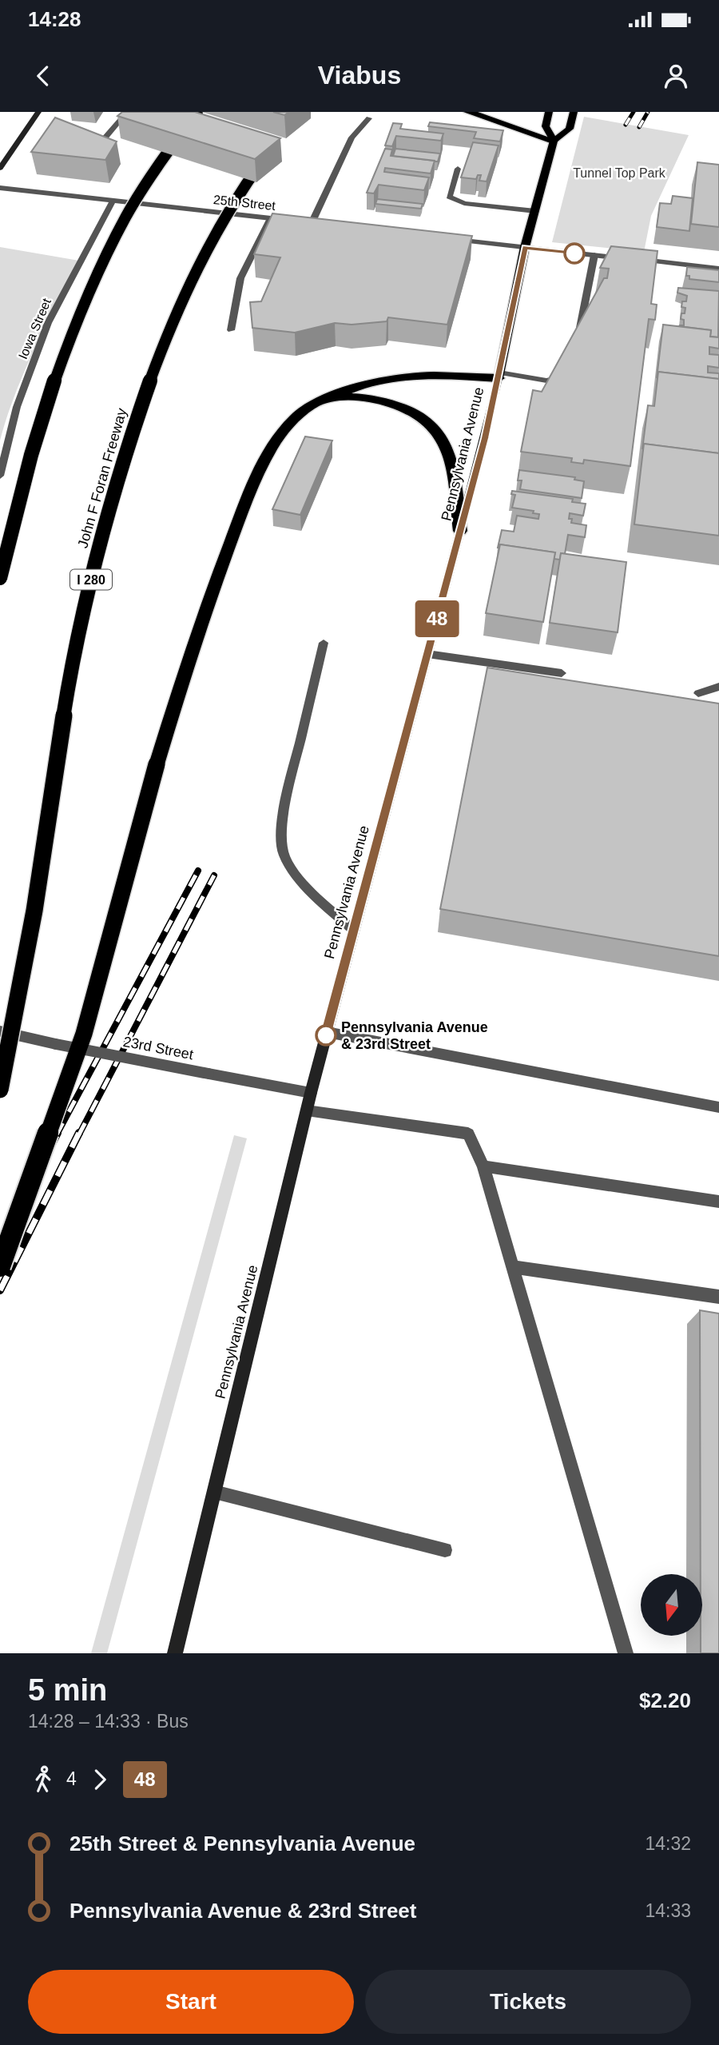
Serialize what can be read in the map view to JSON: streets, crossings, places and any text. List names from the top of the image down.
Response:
{
  "streets": {
    "highway": ["John F Foran Freeway", "I 280"],
    "main road": ["Pennsylvania Avenue"],
    "street": ["25th Street", "Iowa Street", "23rd Street"]
  },
  "crossings": [
    ["25th Street", "Iowa Street"],
    ["Pennsylvania Avenue", "23rd Street"]
  ],
  "parks": ["Tunnel Top Park"],
  "places": ["Pennsylvania Avenue & 23rd Street"],
  "lines": ["bus line 48"],
  "north": "bottom",
  "page": {
    "status": "14:28",
    "header": "Viabus",
    "on_map": "48",
    "heading": ["5 min", "14:28 – 14:33 · Bus", "$2.20"],
    "legs": ["4", "48"],
    "list": [
      {
        "name": "25th Street & Pennsylvania Avenue",
        "value": "14:32"
      },
      {
        "name": "Pennsylvania Avenue & 23rd Street",
        "value": "14:33"
      }
    ],
    "buttons": ["Start", "Tickets"]
  }
}
